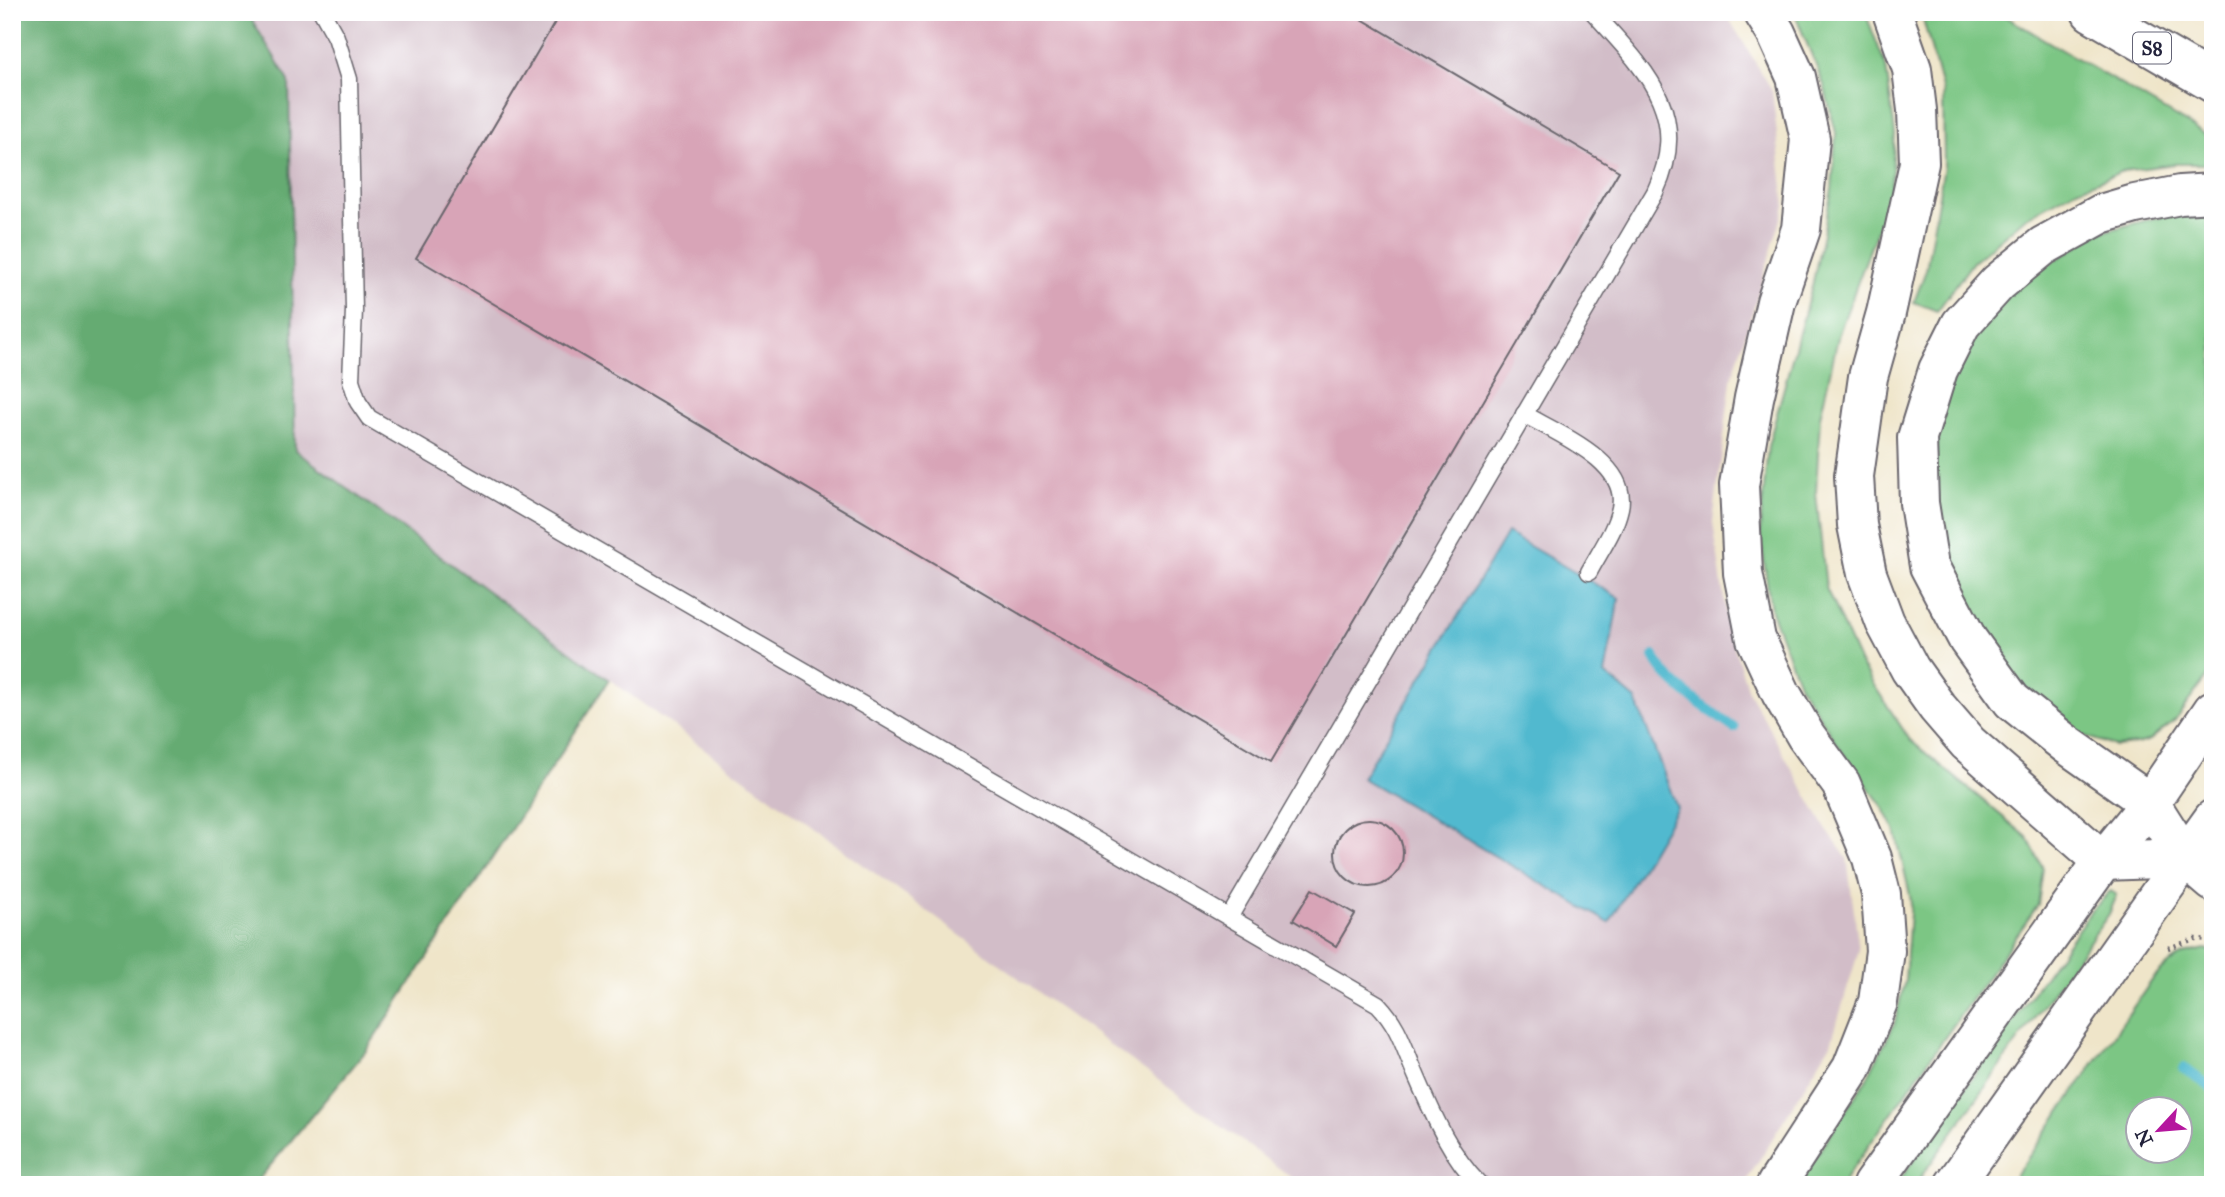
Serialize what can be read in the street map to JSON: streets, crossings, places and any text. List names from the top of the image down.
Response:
{
  "streets": {
    "main road": ["S8"]
  },
  "north": "bottom left"
}
